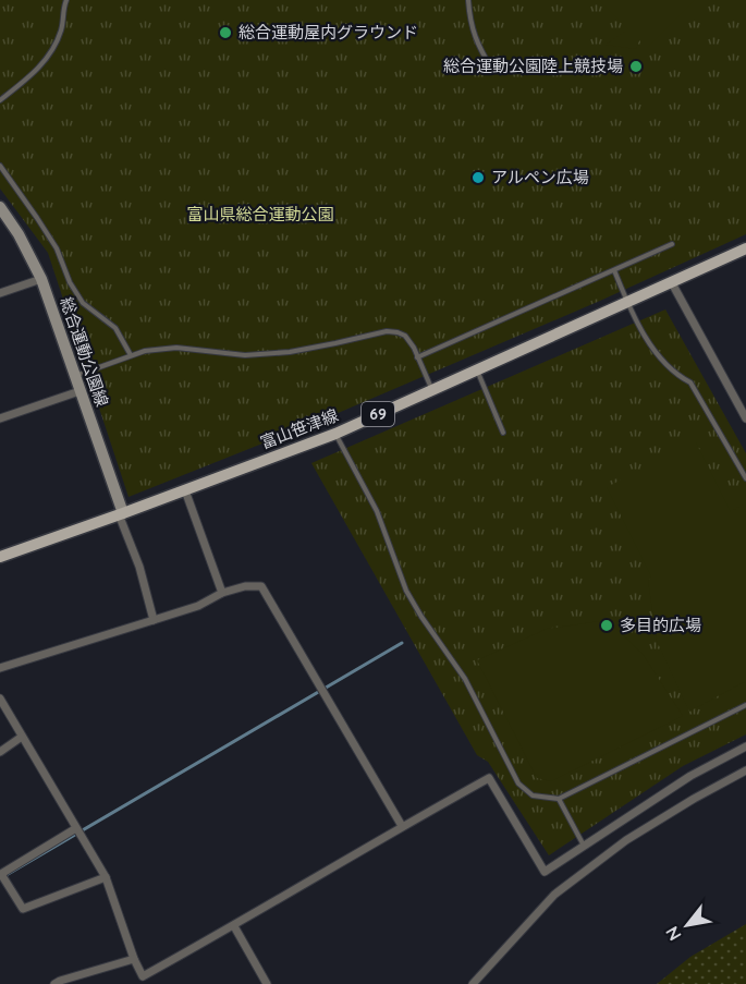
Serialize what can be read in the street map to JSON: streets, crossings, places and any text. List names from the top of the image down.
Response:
{
  "streets": {
    "main road": ["総合運動公園線", "69", "富山笹津線"]
  },
  "crossings": [
    ["総合運動公園線", "富山笹津線"]
  ],
  "parks": ["富山県総合運動公園"],
  "places": [
    "総合運動屋内グラウンド",
    "総合運動公園陸上競技場",
    "アルペン広場",
    "多目的広場"
  ],
  "north": "bottom left"
}
